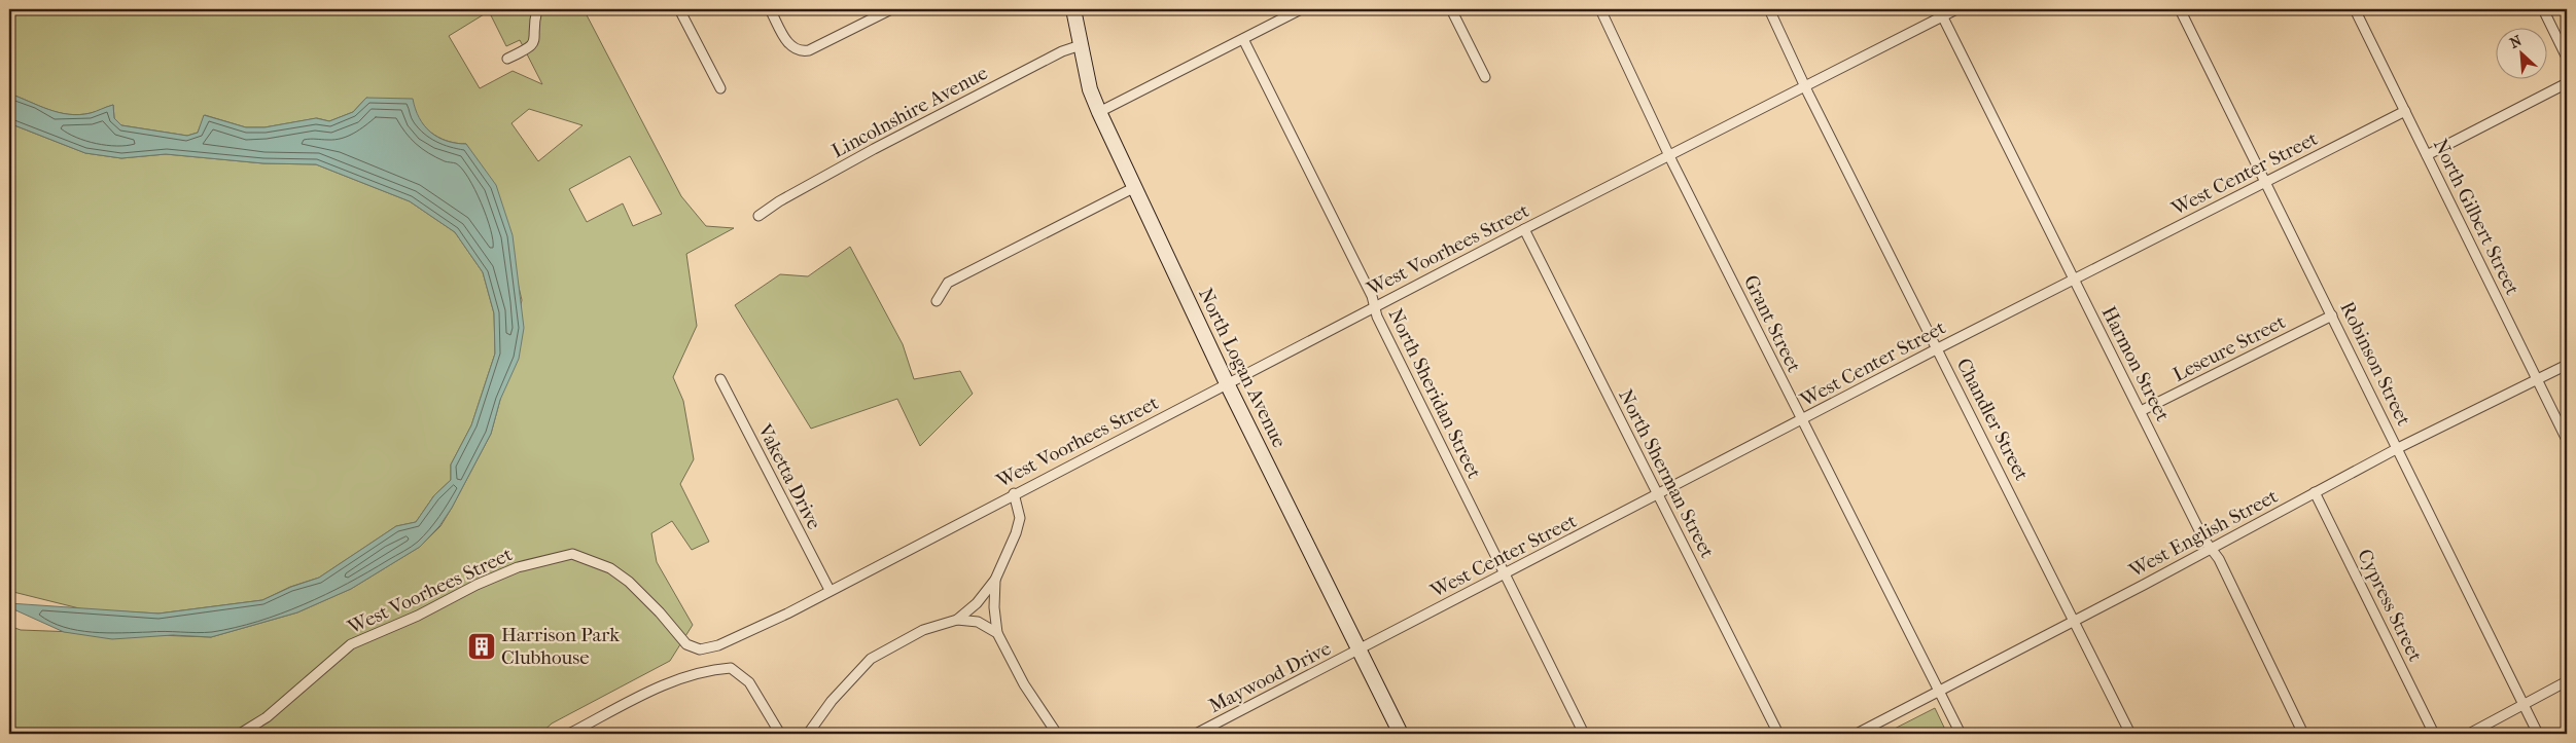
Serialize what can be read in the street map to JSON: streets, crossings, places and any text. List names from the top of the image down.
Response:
{
  "streets": {
    "street": [
      "Lincolnshire Avenue",
      "West Center Street",
      "North Gilbert Street",
      "West Voorhees Street",
      "Grant Street",
      "Leseure Street",
      "Harmon Street",
      "Robinson Street",
      "North Logan Avenue",
      "North Sheridan Street",
      "Chandler Street",
      "North Sherman Street",
      "Vaketta Drive",
      "West English Street",
      "Cypress Street",
      "Maywood Drive"
    ]
  },
  "crossings": [
    ["Lincolnshire Avenue", "North Logan Avenue"],
    ["West Center Street", "North Gilbert Street"],
    ["West Center Street", "Grant Street"],
    ["West Center Street", "Harmon Street"],
    ["West Center Street", "Robinson Street"],
    ["West Center Street", "North Logan Avenue"],
    ["West Center Street", "North Sheridan Street"],
    ["West Center Street", "Chandler Street"],
    ["West Center Street", "North Sherman Street"],
    ["West Center Street", "Maywood Drive"],
    ["North Gilbert Street", "West English Street"],
    ["West Voorhees Street", "Grant Street"],
    ["West Voorhees Street", "Harmon Street"],
    ["West Voorhees Street", "North Logan Avenue"],
    ["West Voorhees Street", "North Sheridan Street"],
    ["West Voorhees Street", "Chandler Street"],
    ["West Voorhees Street", "North Sherman Street"],
    ["West Voorhees Street", "Vaketta Drive"],
    ["Grant Street", "West English Street"],
    ["Leseure Street", "Harmon Street"],
    ["Leseure Street", "Robinson Street"],
    ["Harmon Street", "West English Street"],
    ["Robinson Street", "West English Street"],
    ["North Logan Avenue", "Maywood Drive"],
    ["Chandler Street", "West English Street"],
    ["West English Street", "Cypress Street"]
  ],
  "places": {
    "building": ["Harrison Park Clubhouse"]
  },
  "north": "top left"
}
